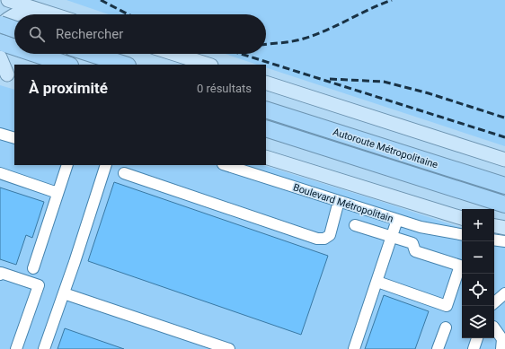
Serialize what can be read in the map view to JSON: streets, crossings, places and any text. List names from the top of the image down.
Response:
{
  "streets": {
    "highway": ["Autoroute Métropolitaine"],
    "main road": ["Boulevard Métropolitain"]
  },
  "page": {
    "search": "Rechercher",
    "heading": ["À proximité", "0 résultats"],
    "map_buttons": ["+", "−"]
  }
}
